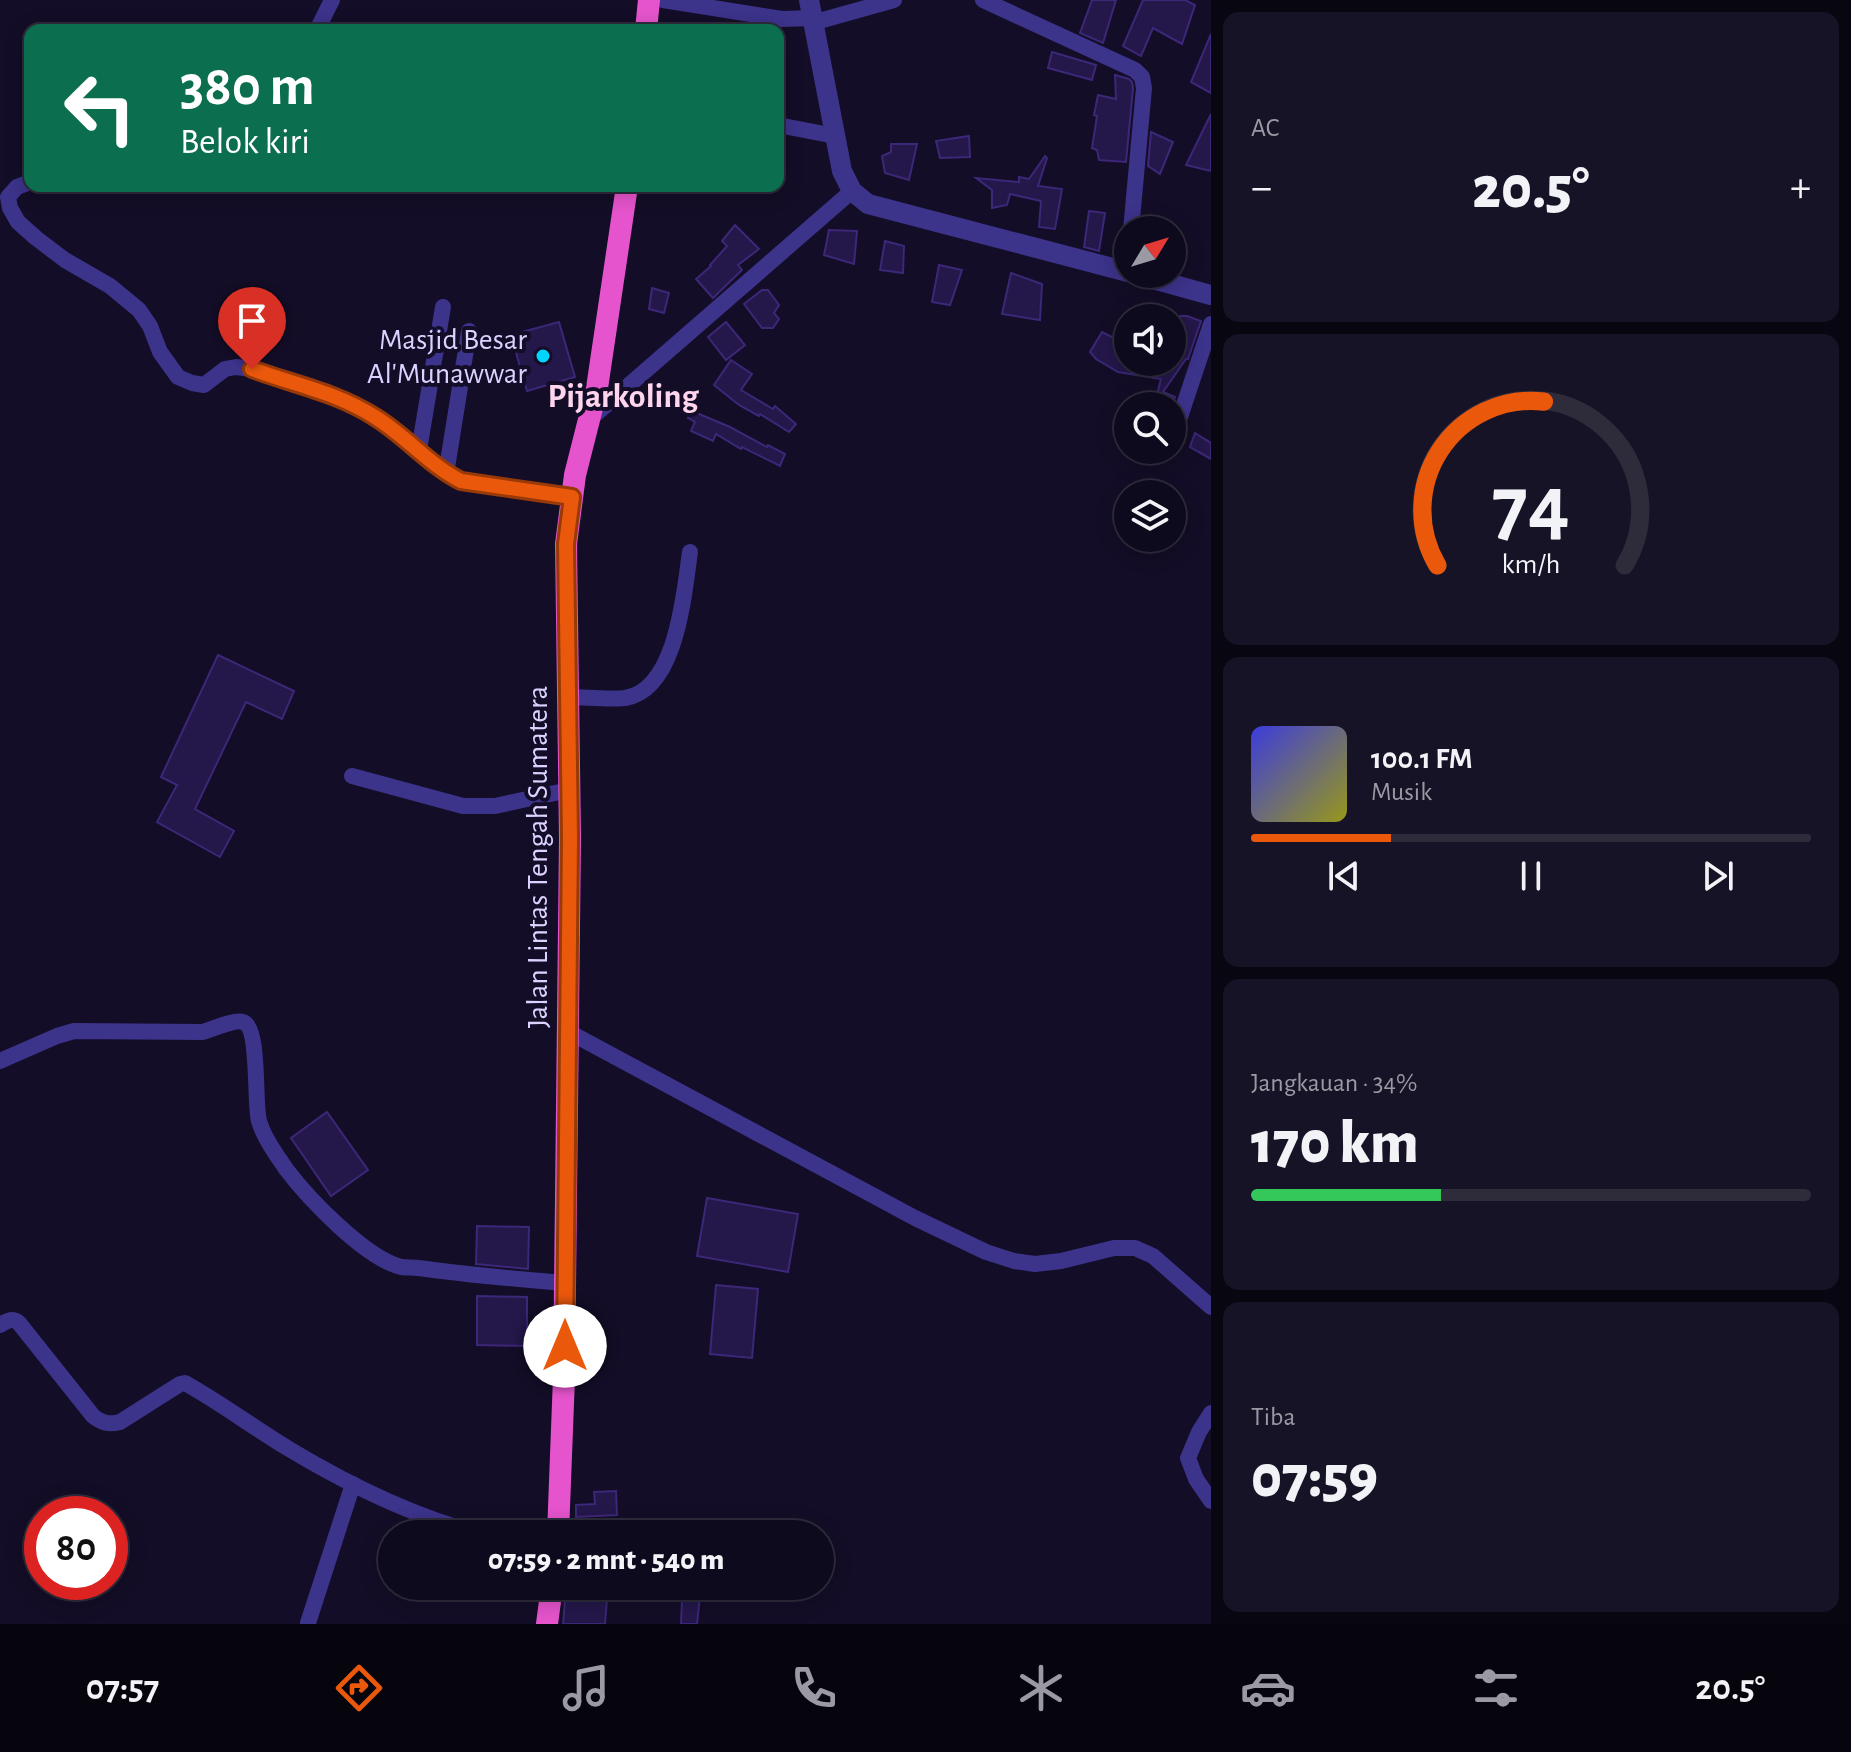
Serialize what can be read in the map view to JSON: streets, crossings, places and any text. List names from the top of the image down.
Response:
{
  "streets": {
    "highway": ["Jalan Lintas Tengah Sumatera"]
  },
  "districts": ["Pijarkoling"],
  "places": ["Masjid Besar Al'Munawwar"],
  "north": "top right",
  "page": {
    "tile": [
      "AC",
      ["Jangkauan · 34%", "170 km"],
      ["Tiba", "07:59"]
    ],
    "turn": ["380 m", "Belok kiri"],
    "heat": ["−", "20.5°", "+"],
    "song": ["100.1 FM", "Musik"],
    "limit": "80",
    "trip": "07:59 · 2 mnt · 540 m",
    "tabs": ["07:57", "20.5°"],
    "gauge": ["74", "km/h"]
  }
}
